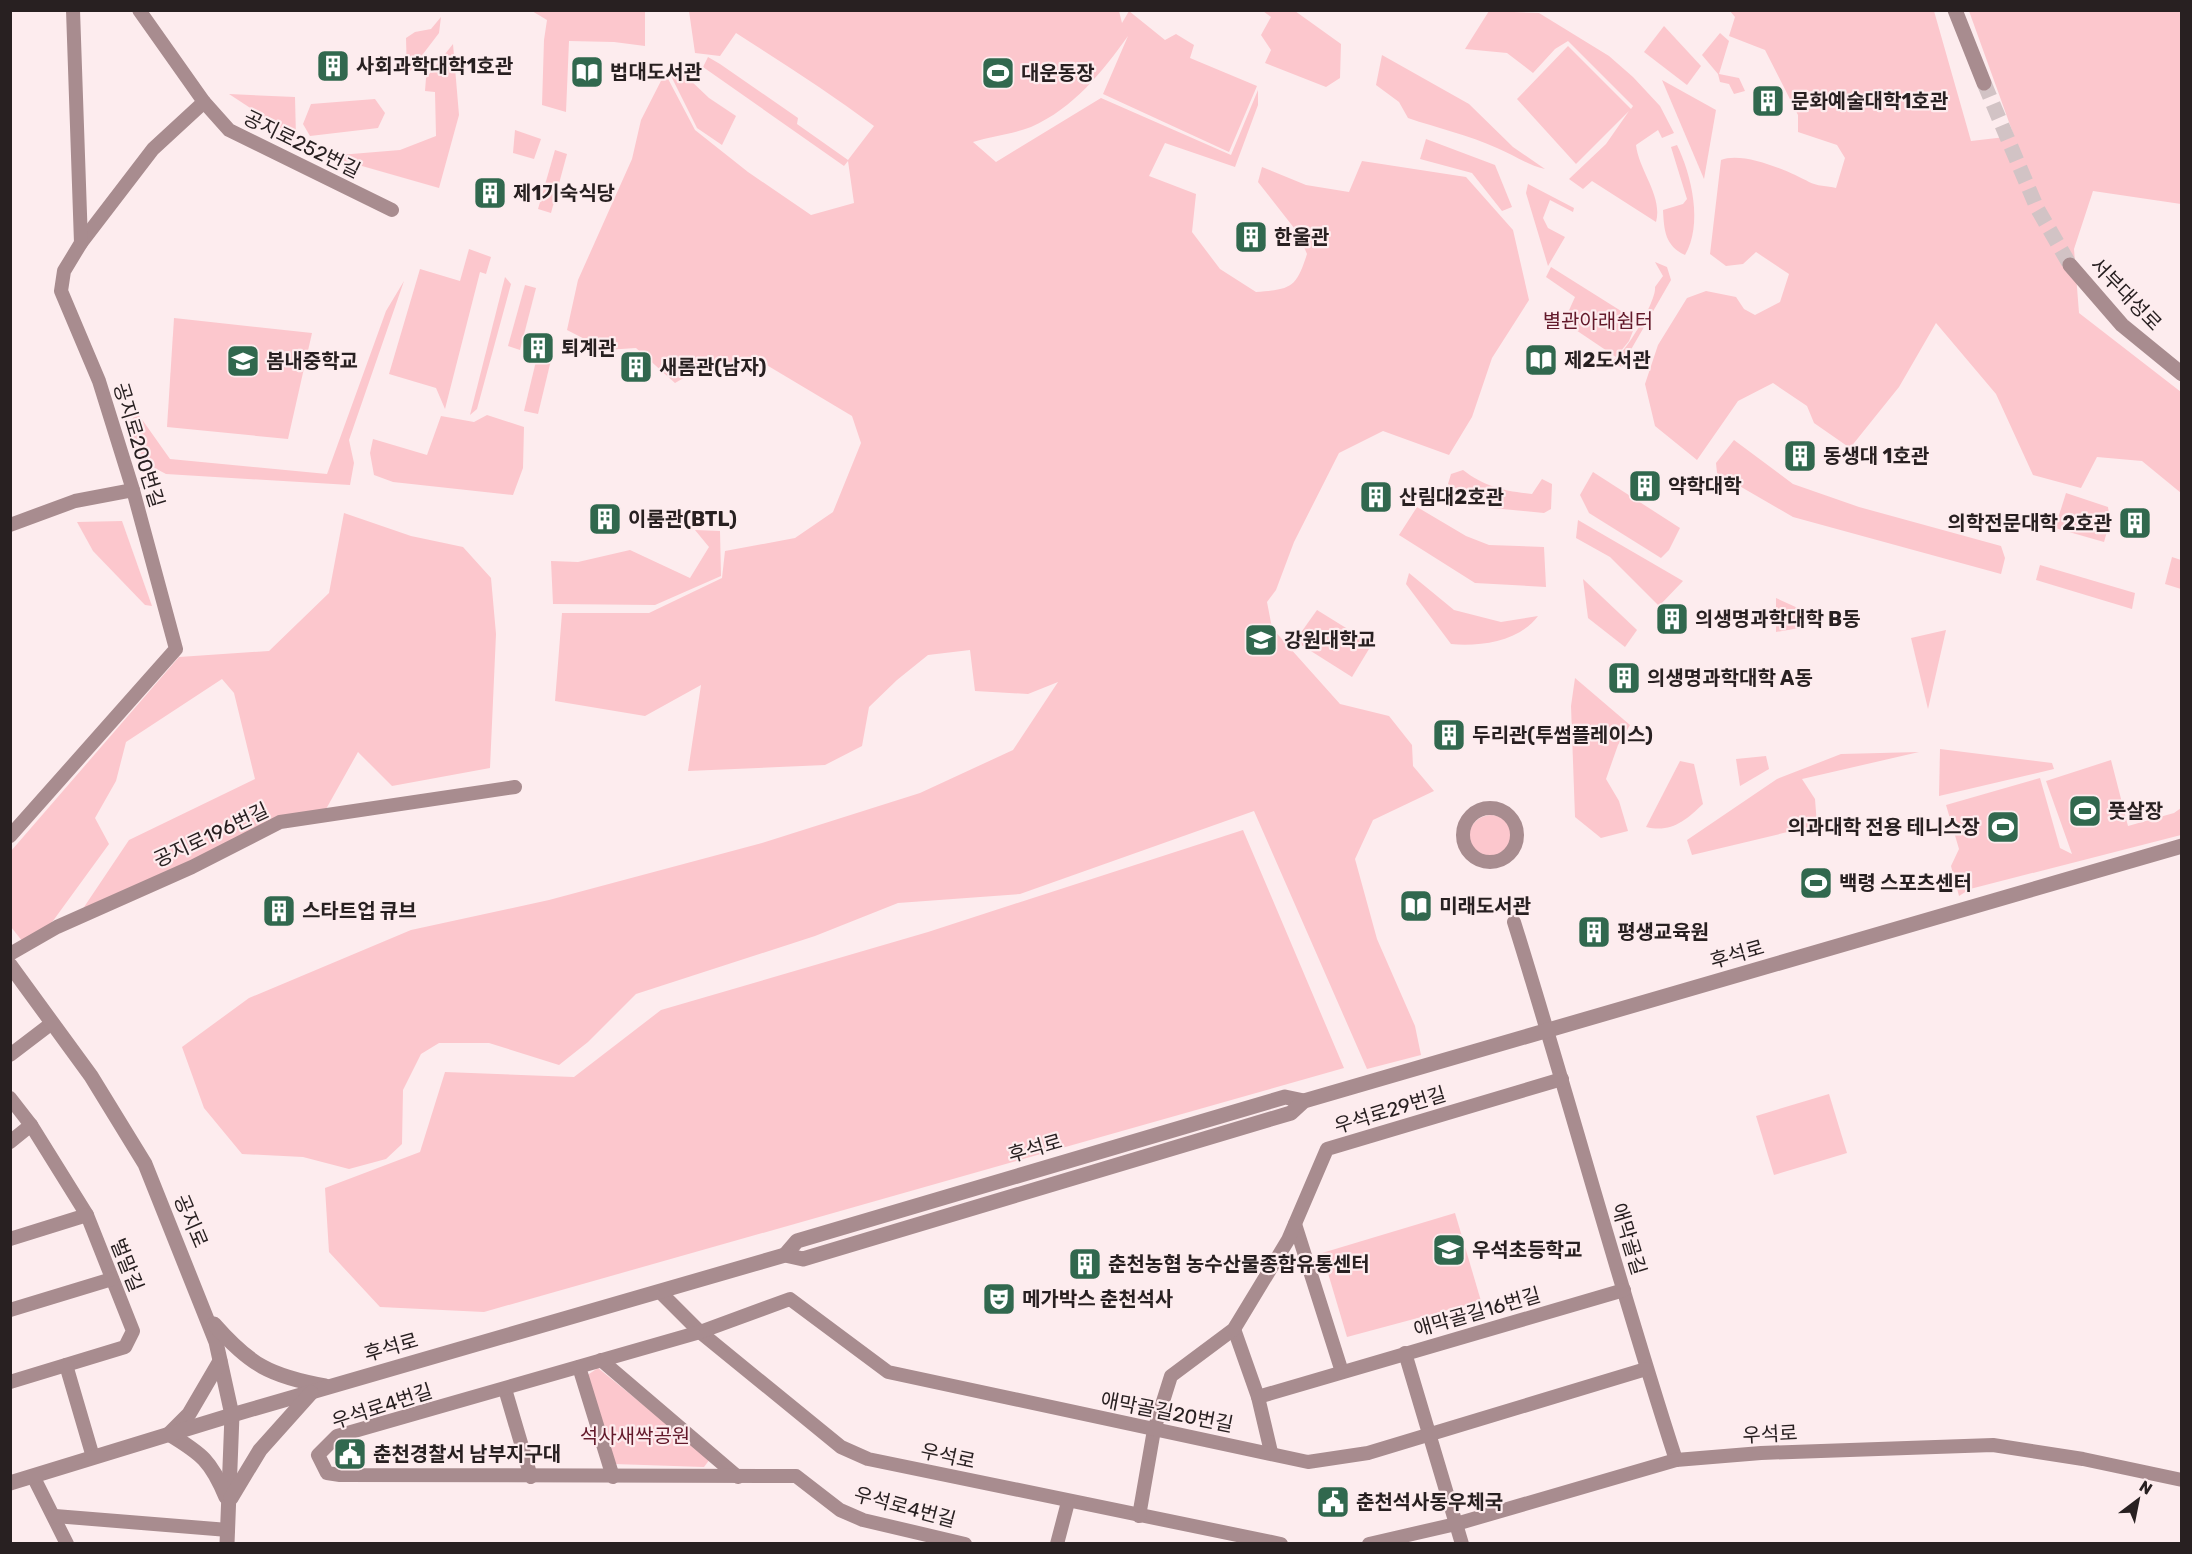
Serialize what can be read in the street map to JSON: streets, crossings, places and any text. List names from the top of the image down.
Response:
{
  "streets": {
    "street": [
      "공지로252번길",
      "서부대성로",
      "공지로200번길",
      "공지로196번길",
      "후석로",
      "우석로29번길",
      "공지로",
      "애막골길",
      "벌말길",
      "애막골길16번길",
      "우석로4번길",
      "애막골길20번길",
      "우석로"
    ]
  },
  "crossings": [
    ["후석로", "공지로"],
    ["후석로", "애막골길"],
    ["후석로", "우석로"],
    ["우석로29번길", "애막골길"],
    ["우석로29번길", "애막골길20번길"],
    ["우석로29번길", "우석로"],
    ["애막골길", "애막골길16번길"],
    ["애막골길", "애막골길20번길"],
    ["애막골길", "우석로"],
    ["우석로4번길", "애막골길20번길"],
    ["우석로4번길", "우석로"],
    ["애막골길20번길", "우석로"]
  ],
  "parks": ["별관아래쉼터", "석사새싹공원"],
  "places": {
    "building": [
      "사회과학대학1호관",
      "문화예술대학1호관",
      "제1기숙식당",
      "한울관",
      "퇴계관",
      "새롬관(남자)",
      "동생대 1호관",
      "약학대학",
      "산림대2호관",
      "이룸관(BTL)",
      "의학전문대학 2호관",
      "의생명과학대학 B동",
      "의생명과학대학 A동",
      "두리관(투썸플레이스)",
      "스타트업 큐브",
      "평생교육원",
      "춘천농협 농수산물종합유통센터"
    ],
    "library": ["법대도서관", "제2도서관", "미래도서관"],
    "sports": [
      "대운동장",
      "풋살장",
      "의과대학 전용 테니스장",
      "백령 스포츠센터"
    ],
    "school or university": ["봄내중학교", "강원대학교", "우석초등학교"],
    "theatre": ["메가박스 춘천석사"],
    "public building": ["춘천경찰서 남부지구대", "춘천석사동우체국"]
  },
  "north": "top right"
}
